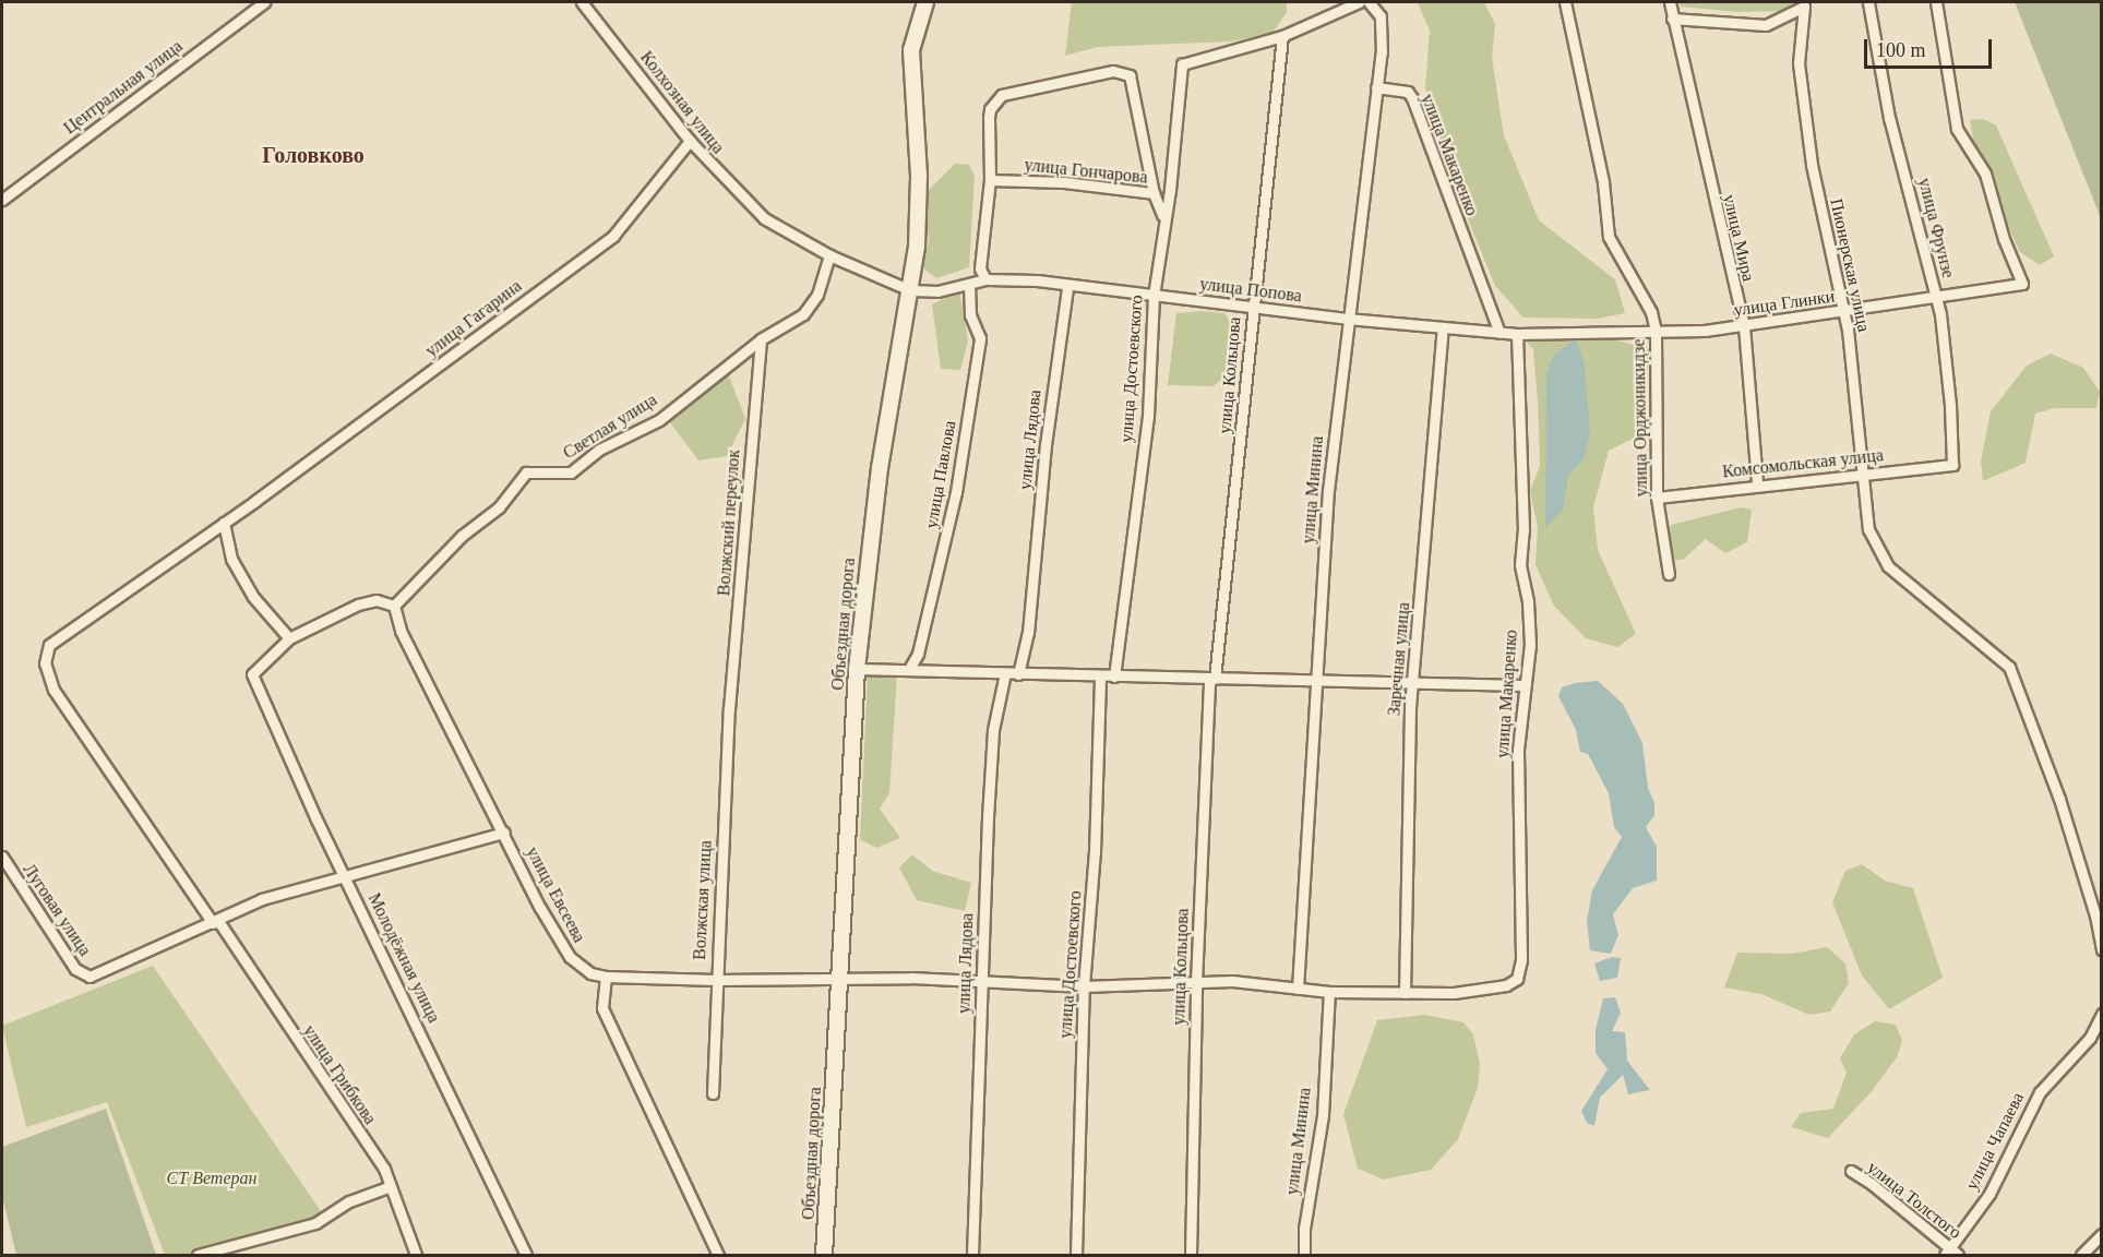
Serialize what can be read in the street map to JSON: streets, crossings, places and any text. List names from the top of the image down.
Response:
{
  "streets": {
    "main road": ["Объездная дорога"],
    "street": [
      "Центральная улица",
      "Колхозная улица",
      "улица Макаренко",
      "улица Гончарова",
      "улица Фрунзе",
      "улица Мира",
      "Пионерская улица",
      "улица Попова",
      "улица Глинки",
      "улица Гагарина",
      "улица Достоевского",
      "улица Кольцова",
      "улица Орджоникидзе",
      "Светлая улица",
      "улица Лядова",
      "Комсомольская улица",
      "улица Павлова",
      "улица Минина",
      "Волжский переулок",
      "Заречная улица",
      "улица Евсеева",
      "Волжская улица",
      "Луговая улица",
      "Молодёжная улица",
      "улица Грибкова",
      "улица Чапаева",
      "улица Толстого"
    ]
  },
  "crossings": [
    ["Колхозная улица", "улица Попова"],
    ["Колхозная улица", "улица Гагарина"],
    ["Колхозная улица", "Светлая улица"],
    ["Колхозная улица", "Объездная дорога"],
    ["улица Макаренко", "улица Попова"],
    ["улица Макаренко", "улица Минина"],
    ["улица Макаренко", "Заречная улица"],
    ["улица Гончарова", "улица Достоевского"],
    ["улица Фрунзе", "улица Глинки"],
    ["улица Фрунзе", "Комсомольская улица"],
    ["улица Мира", "Пионерская улица"],
    ["улица Мира", "улица Глинки"],
    ["улица Мира", "Комсомольская улица"],
    ["Пионерская улица", "улица Глинки"],
    ["Пионерская улица", "Комсомольская улица"],
    ["улица Попова", "улица Глинки"],
    ["улица Попова", "улица Достоевского"],
    ["улица Попова", "улица Кольцова"],
    ["улица Попова", "улица Лядова"],
    ["улица Попова", "улица Павлова"],
    ["улица Попова", "улица Минина"],
    ["улица Попова", "Объездная дорога"],
    ["улица Попова", "Заречная улица"],
    ["улица Глинки", "улица Орджоникидзе"],
    ["улица Гагарина", "улица Грибкова"],
    ["улица Достоевского", "улица Кольцова"],
    ["улица Орджоникидзе", "Комсомольская улица"],
    ["Светлая улица", "Волжский переулок"],
    ["Светлая улица", "улица Евсеева"],
    ["Волжский переулок", "Волжская улица"],
    ["Луговая улица", "улица Грибкова"],
    ["улица Чапаева", "улица Толстого"]
  ],
  "districts": ["Головково"],
  "parks": ["СТ Ветеран"],
  "scale_bar": "100 m"
}
